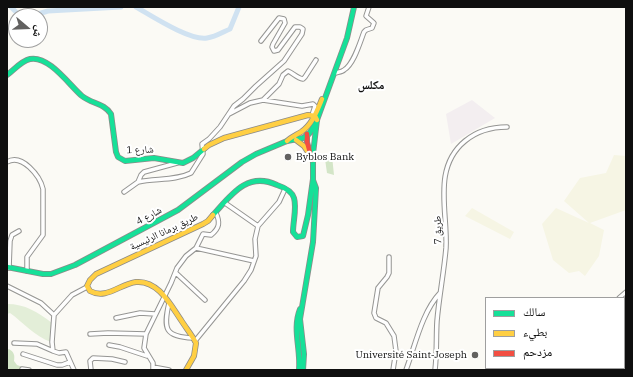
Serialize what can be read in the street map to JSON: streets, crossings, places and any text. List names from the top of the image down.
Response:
{
  "streets": {
    "street": [
      "شارع 1",
      "شارع 4",
      "طريق 7",
      "طريق برمانا الرئيسية"
    ]
  },
  "districts": ["مكلس"],
  "places": ["Byblos Bank", "Université Saint-Joseph"],
  "legend": ["سالك", "بطيء", "مزدحم"],
  "north": "right"
}
